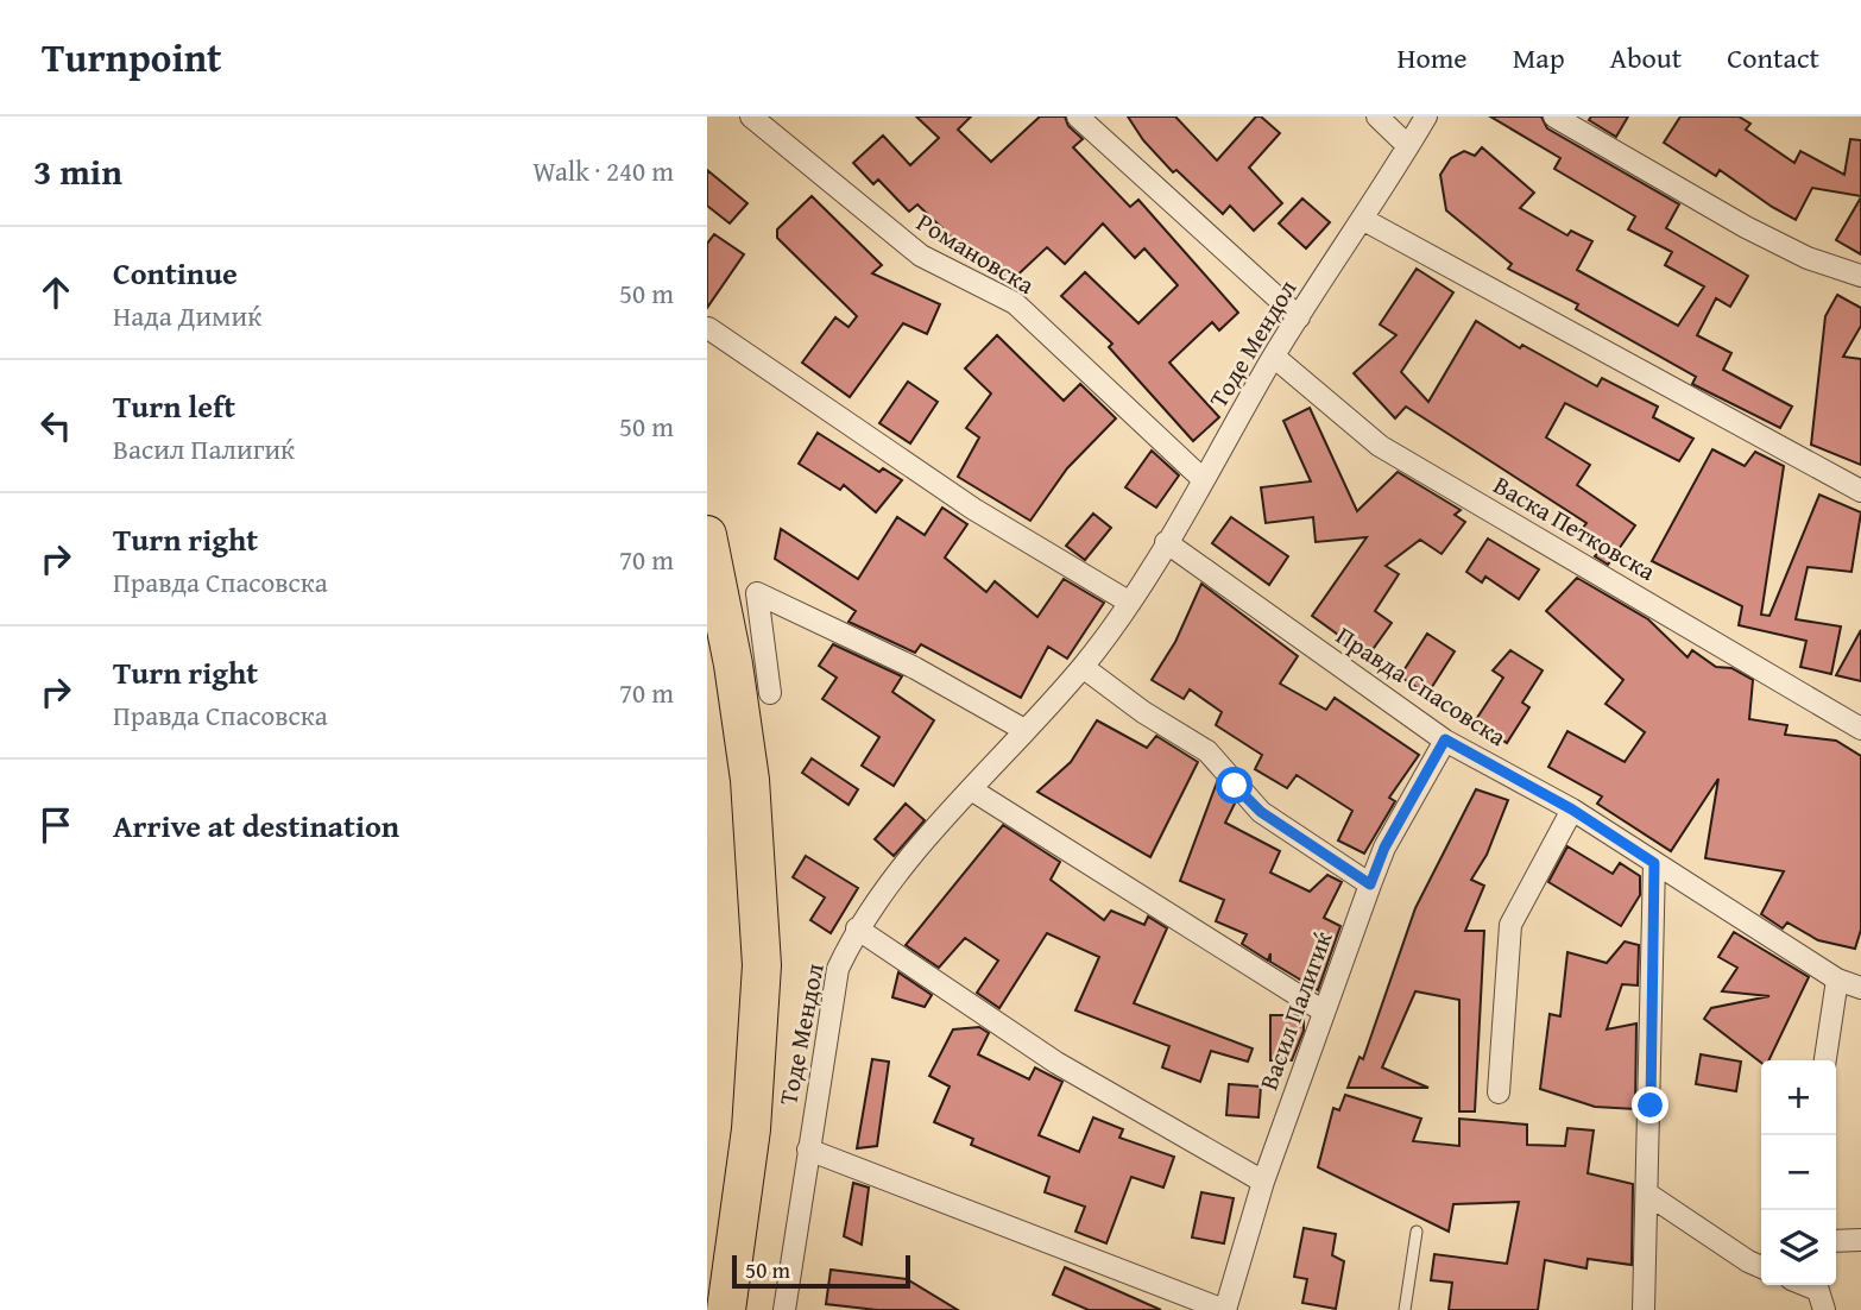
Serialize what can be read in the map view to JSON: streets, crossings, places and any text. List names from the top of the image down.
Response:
{
  "streets": {
    "street": [
      "Романовска",
      "Тоде Мендол",
      "Васка Петковска",
      "Правда Спасовска",
      "Васил Палигиќ"
    ]
  },
  "crossings": [
    ["Романовска", "Тоде Мендол"],
    ["Тоде Мендол", "Васка Петковска"],
    ["Тоде Мендол", "Правда Спасовска"],
    ["Правда Спасовска", "Васил Палигиќ"]
  ],
  "scale_bar": "50 m",
  "page": {
    "header": "Turnpoint",
    "nav": [
      "Home",
      "Map",
      "About",
      "Contact"
    ],
    "heading": ["3 min", "Walk · 240 m"],
    "list": [
      ["Continue", "Нада Димиќ", "50 m"],
      ["Turn left", "Васил Палигиќ", "50 m"],
      ["Turn right", "Правда Спасовска", "70 m"],
      ["Turn right", "Правда Спасовска", "70 m"],
      "Arrive at destination"
    ],
    "map_buttons": ["+", "−"],
    "scale": "50 m"
  }
}
